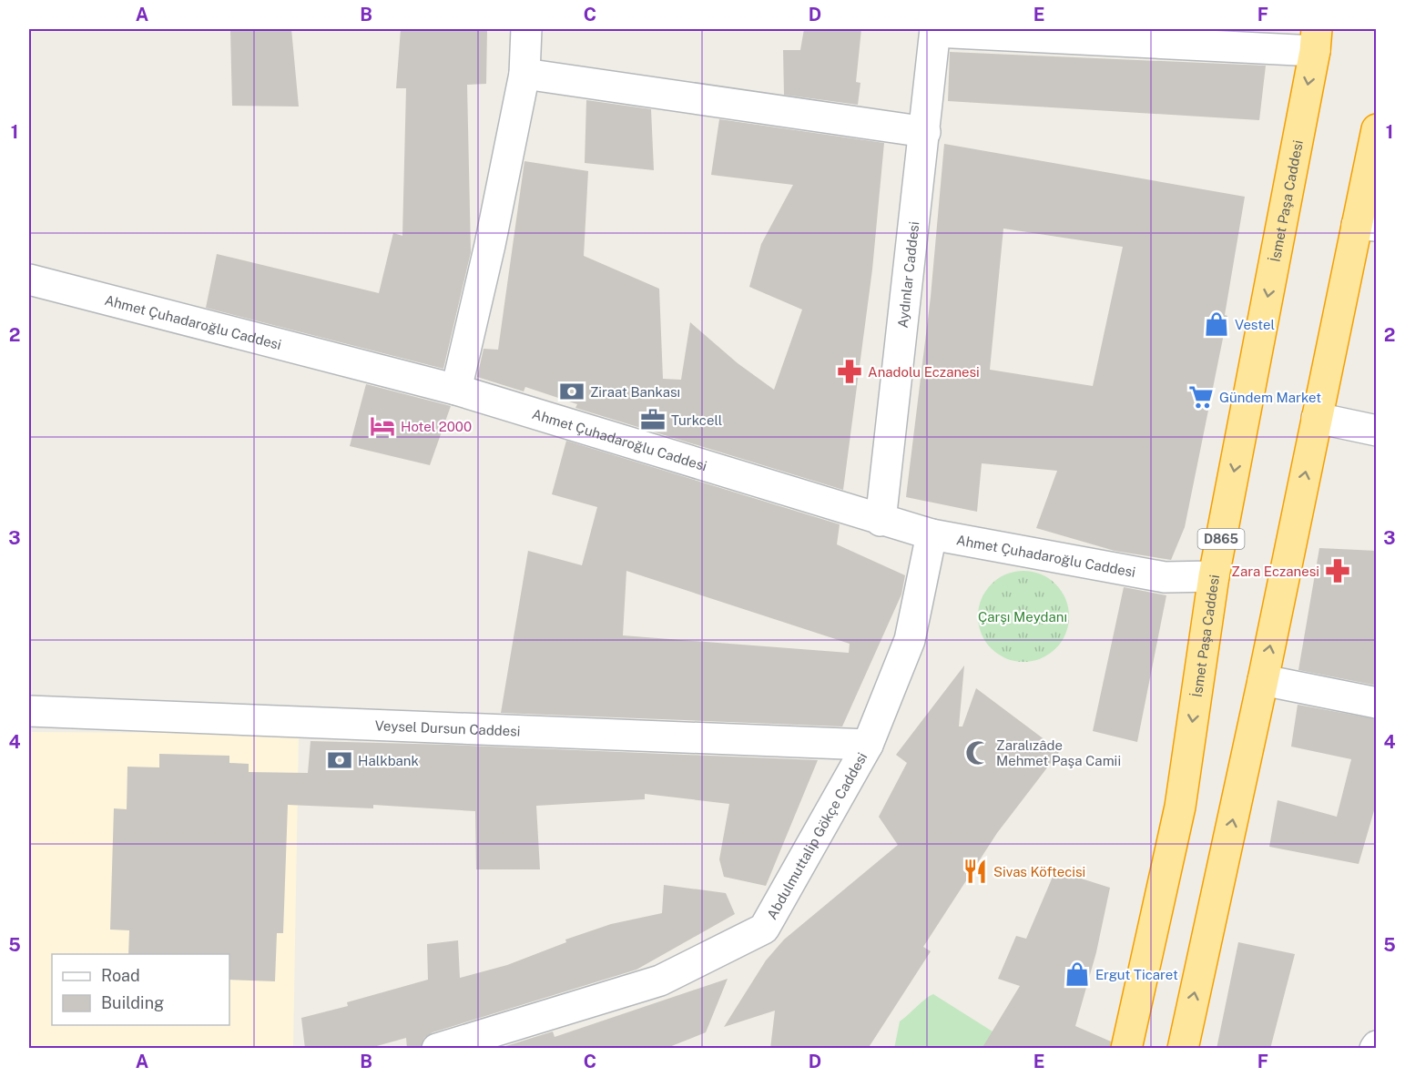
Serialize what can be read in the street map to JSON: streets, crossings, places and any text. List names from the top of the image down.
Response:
{
  "streets": {
    "highway": ["İsmet Paşa Caddesi", "D865"],
    "street": [
      "Aydınlar Caddesi",
      "Ahmet Çuhadaroğlu Caddesi",
      "Veysel Dursun Caddesi",
      "Abdulmuttalip Gökçe Caddesi"
    ]
  },
  "crossings": [
    ["İsmet Paşa Caddesi", "Ahmet Çuhadaroğlu Caddesi"],
    ["Aydınlar Caddesi", "Ahmet Çuhadaroğlu Caddesi"],
    ["Ahmet Çuhadaroğlu Caddesi", "Abdulmuttalip Gökçe Caddesi"],
    ["Veysel Dursun Caddesi", "Abdulmuttalip Gökçe Caddesi"]
  ],
  "parks": ["Çarşı Meydanı"],
  "places": {
    "shop": ["Vestel", "Ergut Ticaret"],
    "pharmacy": ["Anadolu Eczanesi", "Zara Eczanesi"],
    "bank": ["Ziraat Bankası", "Halkbank"],
    "supermarket": ["Gündem Market"],
    "office": ["Turkcell"],
    "hotel": ["Hotel 2000"],
    "mosque": ["Zaralızâde Mehmet Paşa Camii"],
    "restaurant": ["Sivas Köftecisi"]
  },
  "legend": ["Road", "Building"],
  "grid": {
    "columns": [
      "A",
      "B",
      "C",
      "D",
      "E",
      "F"
    ],
    "rows": [
      "1",
      "2",
      "3",
      "4",
      "5"
    ]
  }
}
